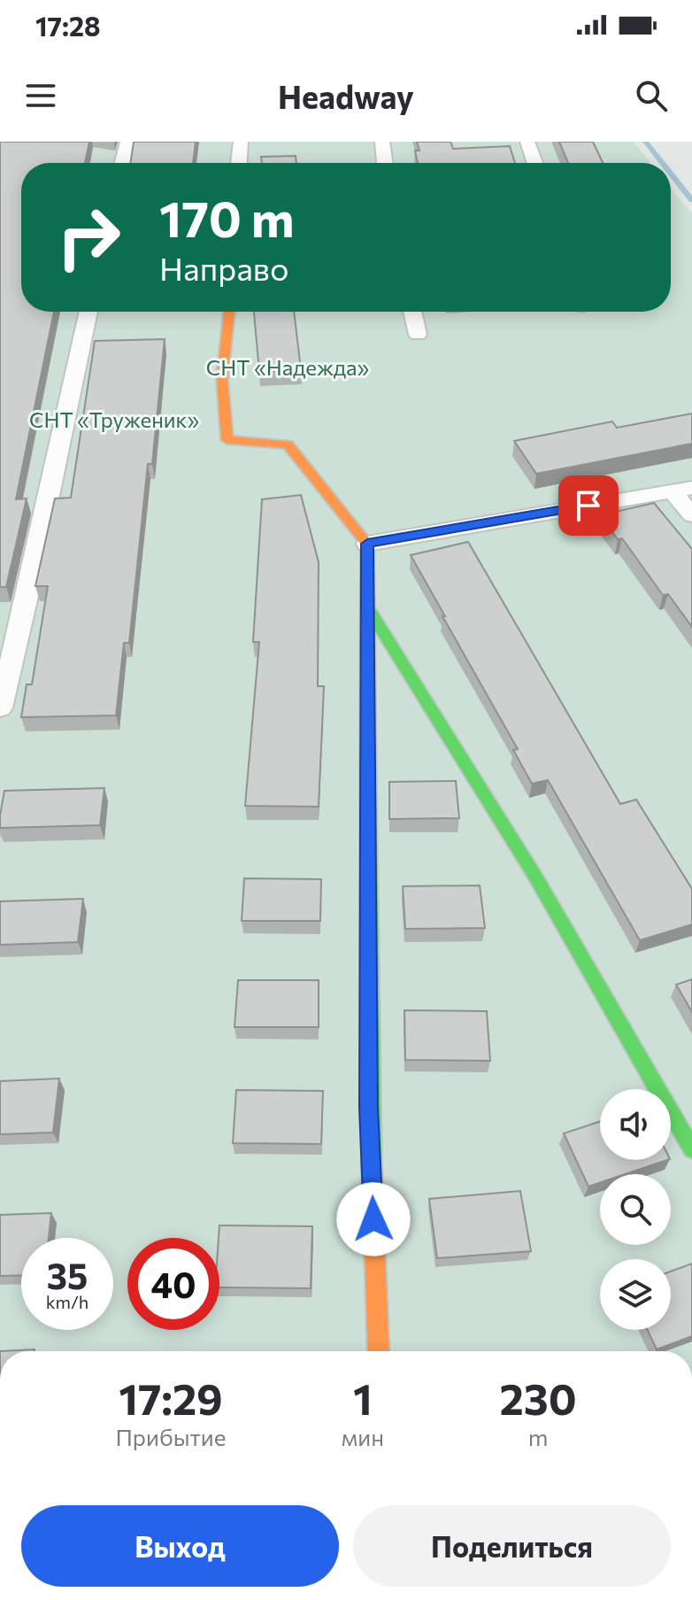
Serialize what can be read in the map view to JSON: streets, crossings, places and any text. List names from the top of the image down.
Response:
{
  "parks": ["СНТ «Надежда»", "СНТ «Труженик»"],
  "page": {
    "status": "17:28",
    "header": "Headway",
    "turn": ["170 m", "Направо"],
    "speed": "35 km/h",
    "limit": "40",
    "eta": [
      "17:29",
      "Прибытие",
      "1",
      "мин",
      "230",
      "m"
    ],
    "buttons": ["Выход", "Поделиться"]
  }
}
